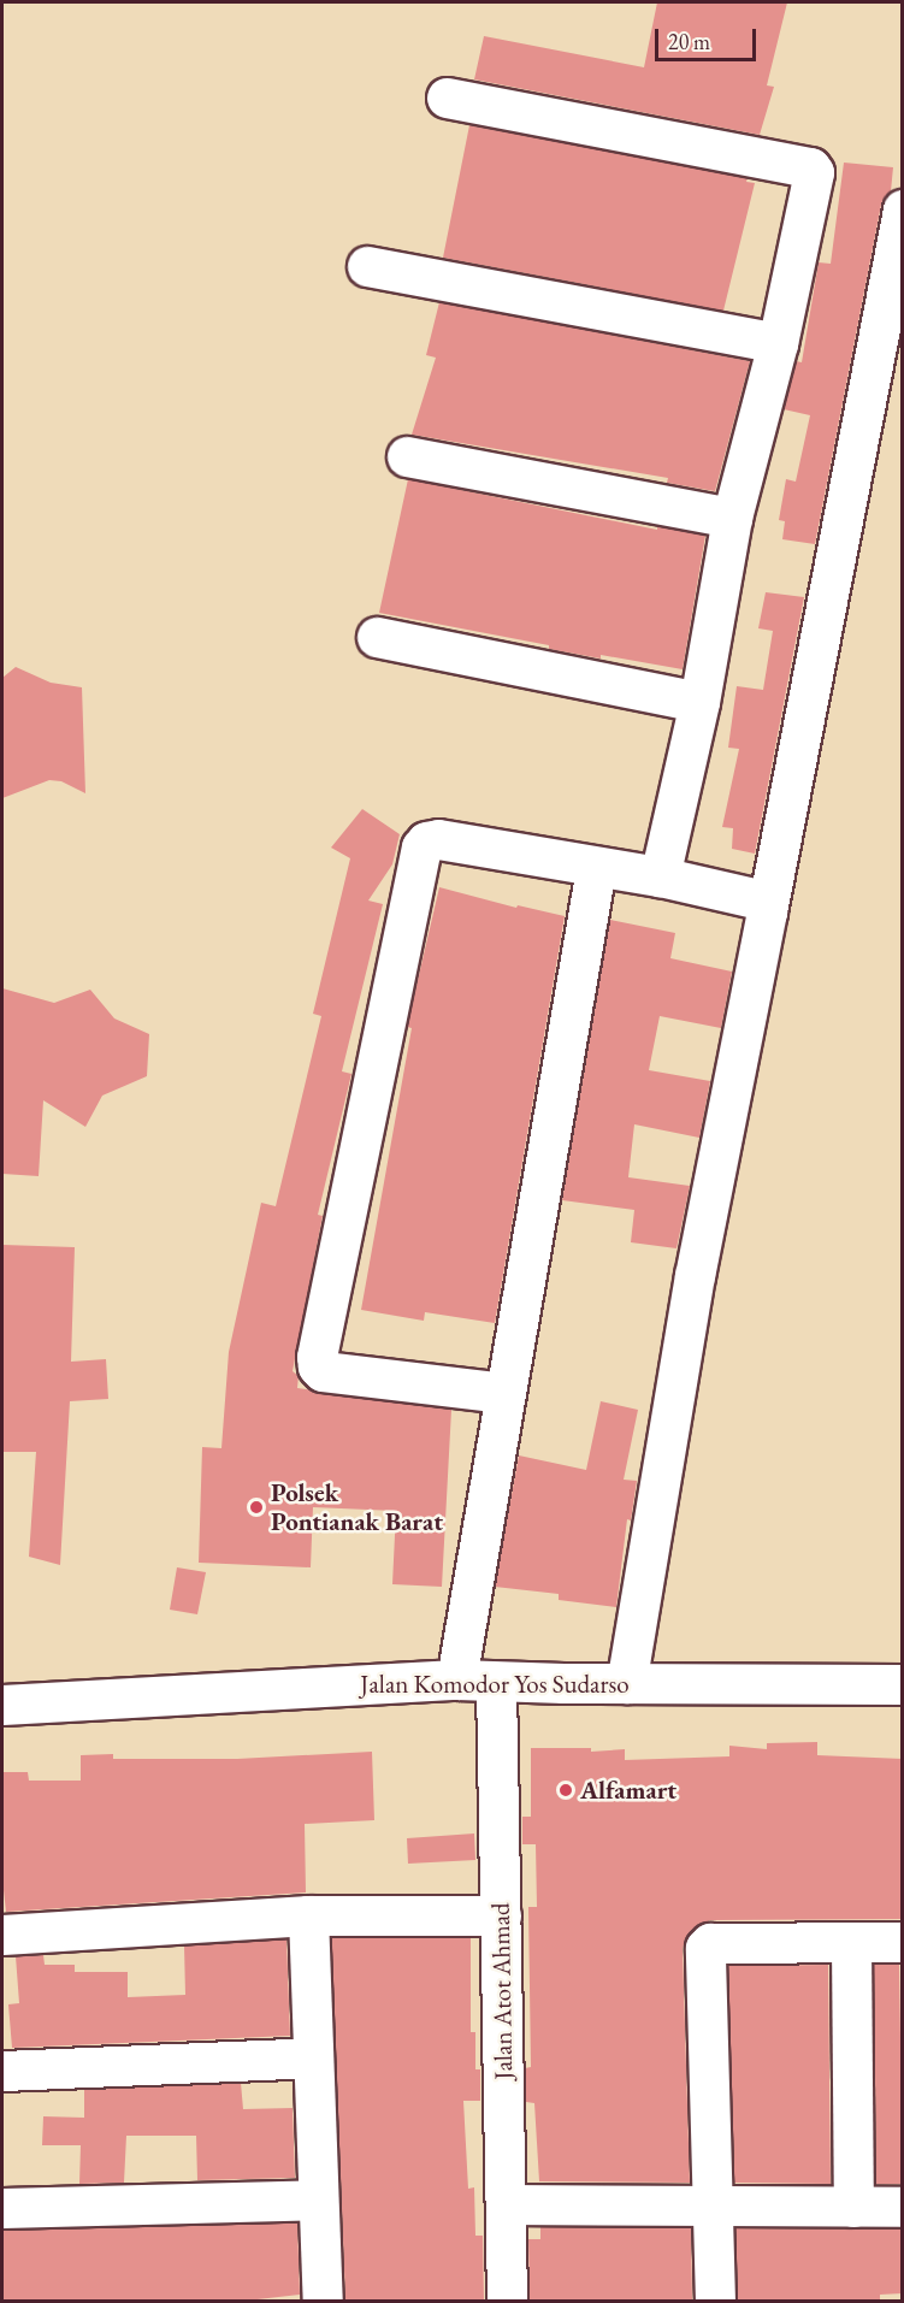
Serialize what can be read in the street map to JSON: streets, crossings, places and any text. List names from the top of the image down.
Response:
{
  "streets": {
    "street": ["Jalan Komodor Yos Sudarso", "Jalan Atot Ahmad"]
  },
  "crossings": [
    ["Jalan Komodor Yos Sudarso", "Jalan Atot Ahmad"]
  ],
  "places": ["Polsek Pontianak Barat", "Alfamart"],
  "scale_bar": "20 m"
}
